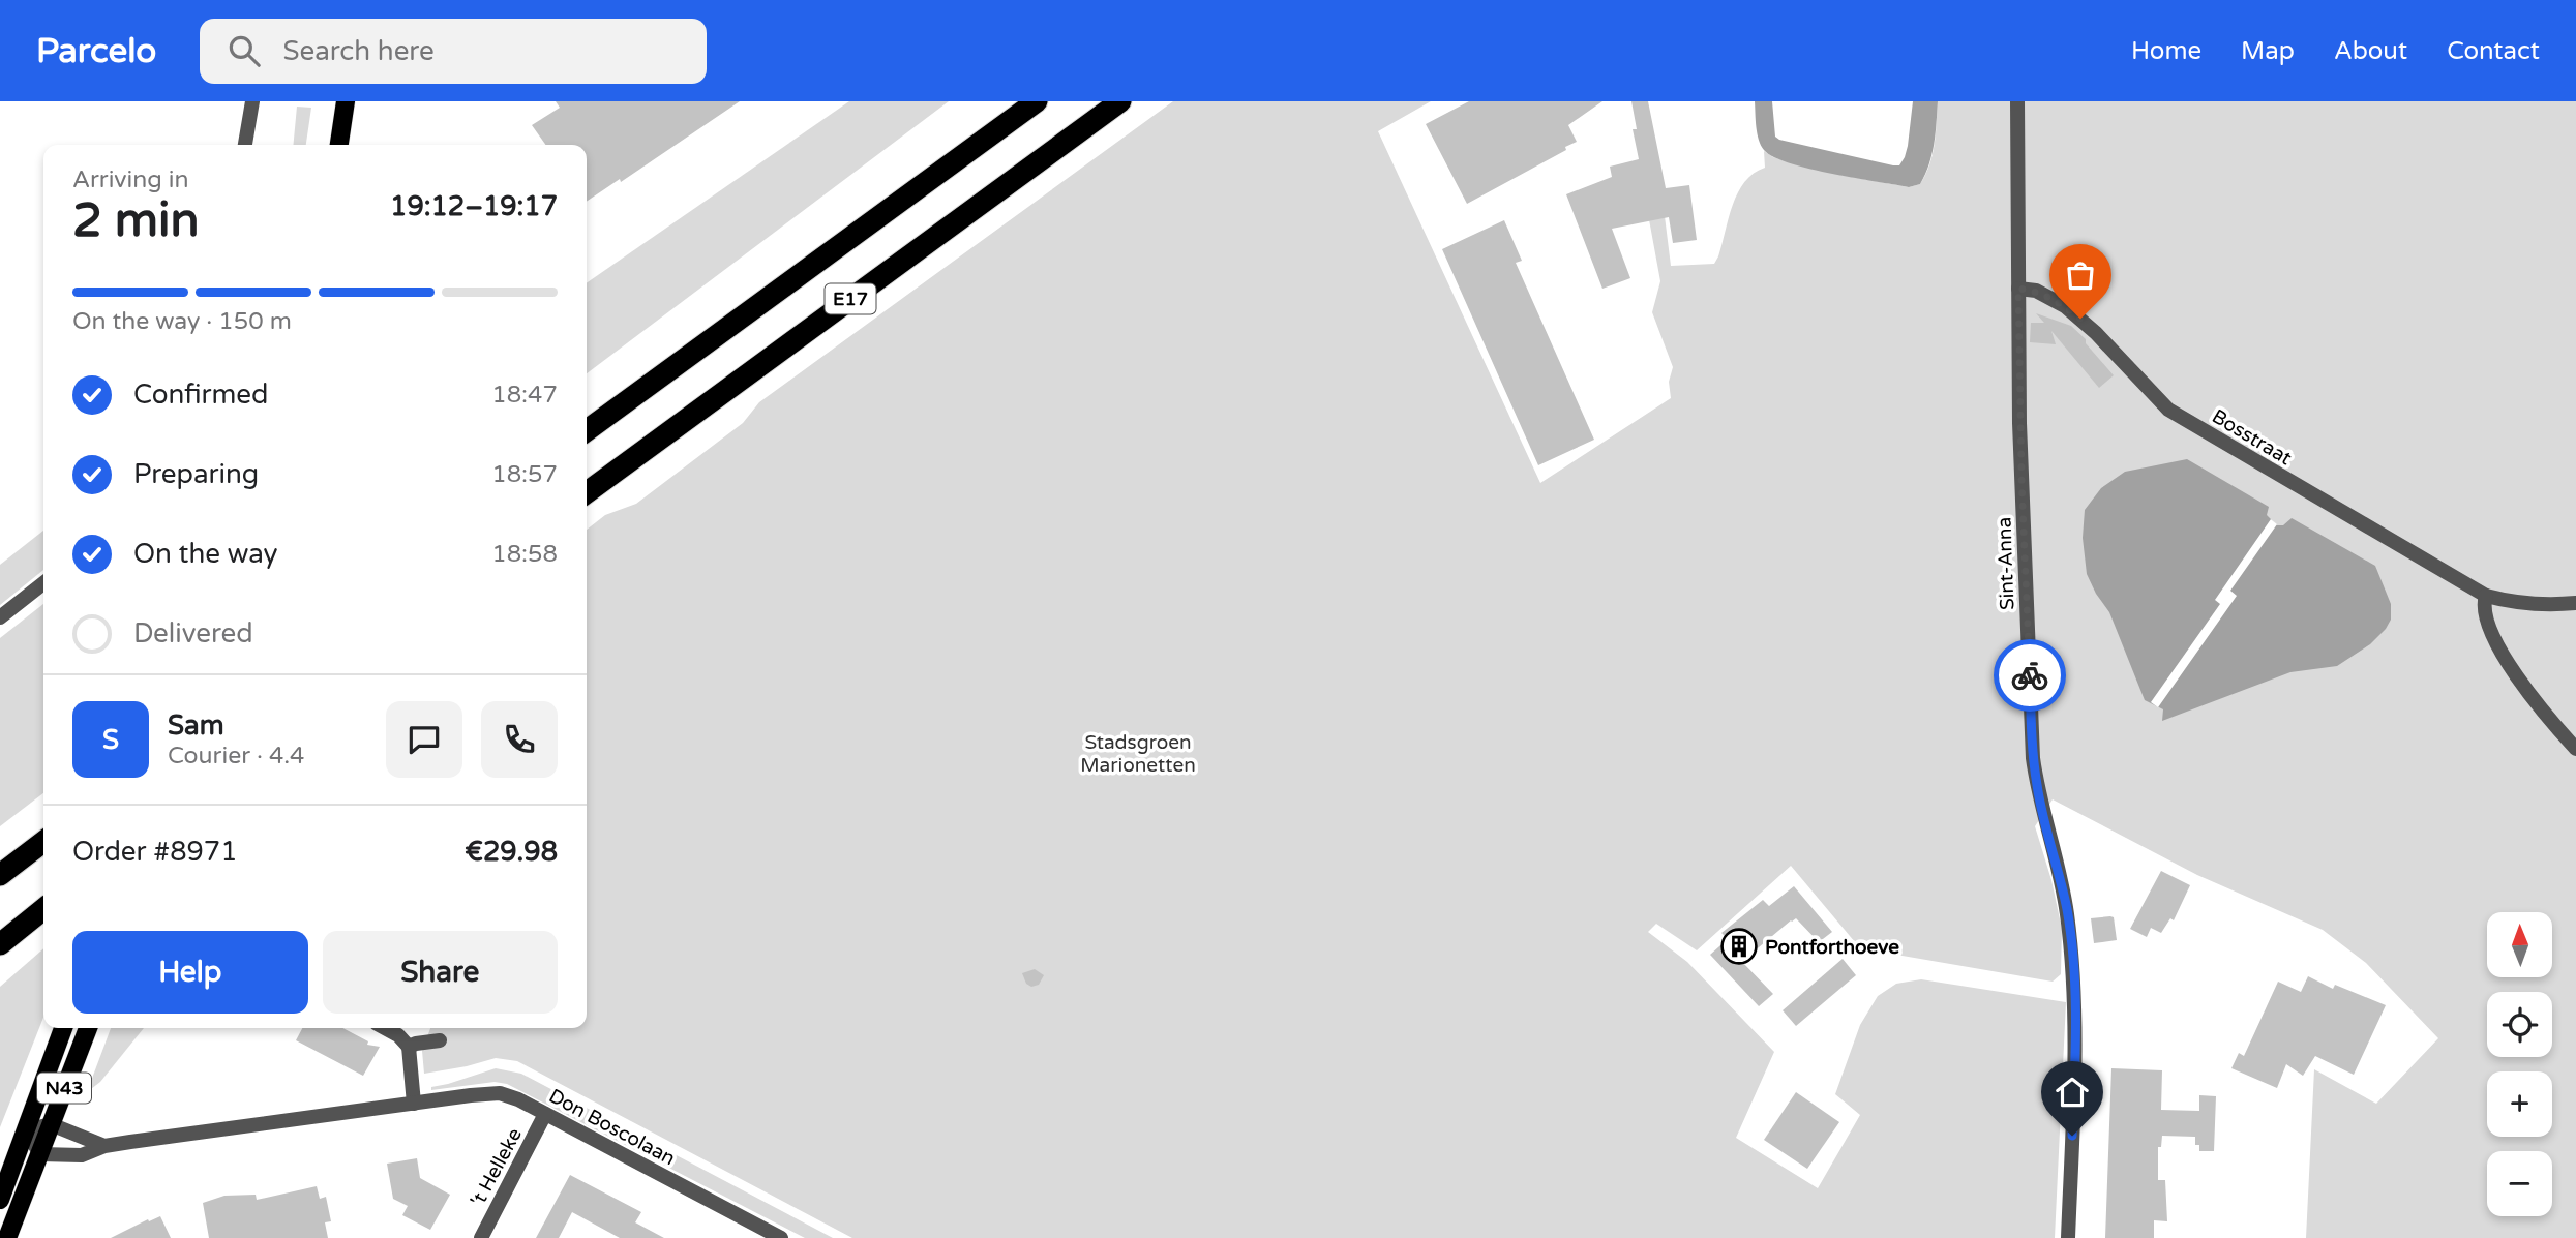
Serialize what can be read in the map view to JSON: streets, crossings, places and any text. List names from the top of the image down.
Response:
{
  "streets": {
    "highway": ["E17"],
    "main road": ["N43"],
    "street": [
      "Bosstraat",
      "Sint-Anna",
      "Don Boscolaan",
      "'t Helleke"
    ]
  },
  "crossings": [
    ["Bosstraat", "Sint-Anna"],
    ["N43", "Don Boscolaan"],
    ["Don Boscolaan", "'t Helleke"]
  ],
  "parks": ["Stadsgroen Marionetten"],
  "places": {
    "building": ["Pontforthoeve"]
  },
  "north": "top",
  "page": {
    "header": "Parcelo",
    "search": "Search here",
    "nav": [
      "Home",
      "Map",
      "About",
      "Contact"
    ],
    "heading": ["2 min", "Arriving in", "19:12–19:17"],
    "panel": [
      "Sam",
      "Courier · 4.4",
      "Order #8971",
      "€29.98"
    ],
    "bar": "On the way · 150 m",
    "list": [
      ["Confirmed", "18:47"],
      ["Preparing", "18:57"],
      ["On the way", "18:58"],
      "Delivered"
    ],
    "round": "S",
    "map_buttons": ["+", "−"],
    "buttons": ["Help", "Share"]
  }
}
